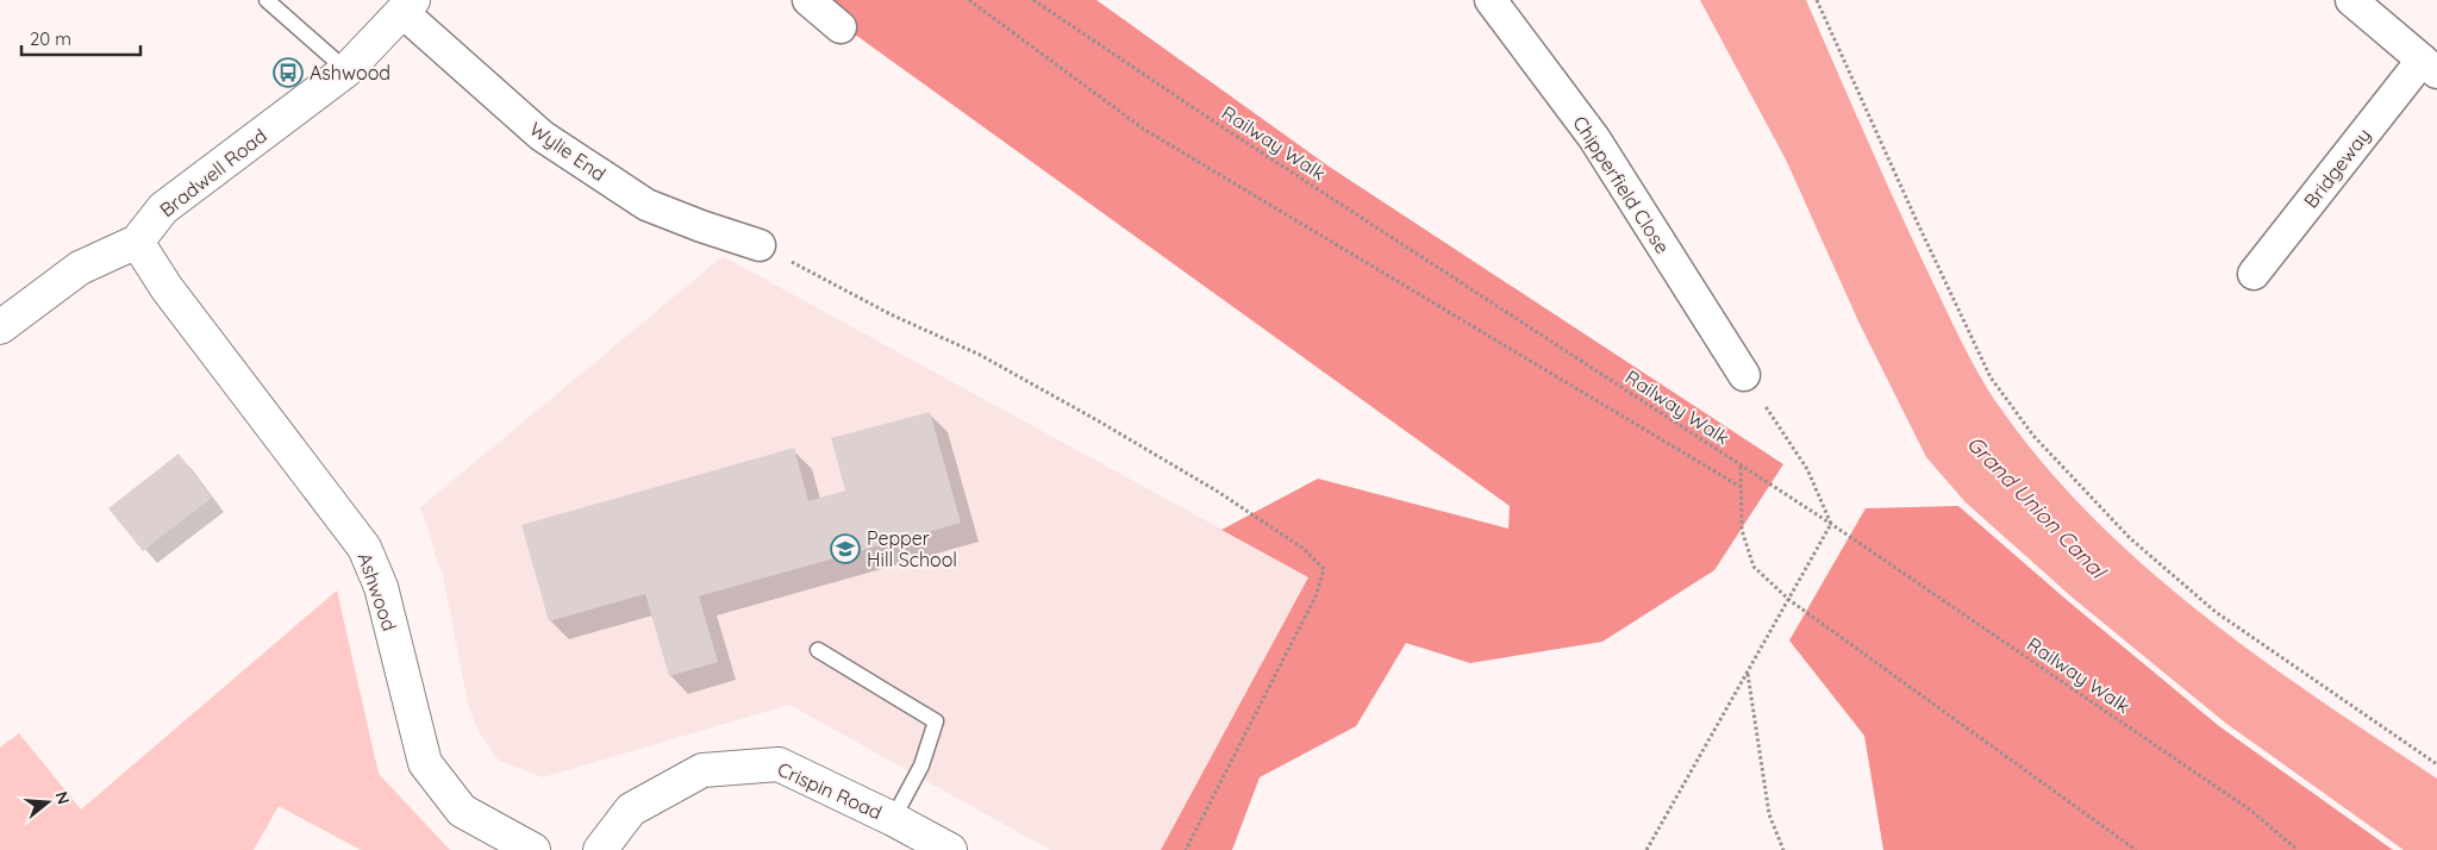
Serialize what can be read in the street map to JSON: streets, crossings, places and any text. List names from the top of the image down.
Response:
{
  "streets": {
    "street": [
      "Wylie End",
      "Bridgeway",
      "Bradwell Road",
      "Chipperfield Close",
      "Ashwood",
      "Crispin Road"
    ],
    "path": ["Railway Walk"]
  },
  "crossings": [
    ["Wylie End", "Bradwell Road"],
    ["Bradwell Road", "Ashwood"]
  ],
  "water": ["Grand Union Canal"],
  "places": {
    "bus stop": ["Ashwood"],
    "school or university": ["Pepper Hill School"]
  },
  "scale_bar": "20 m",
  "north": "right"
}
